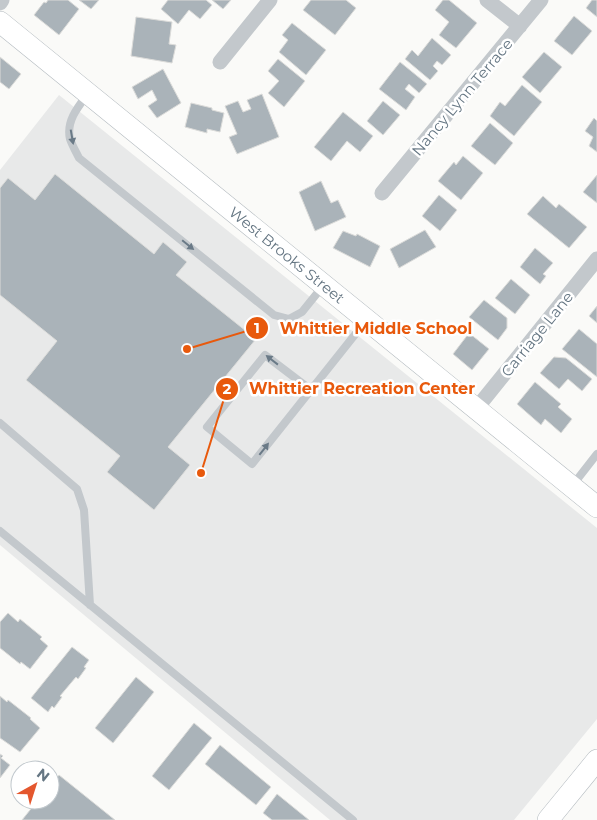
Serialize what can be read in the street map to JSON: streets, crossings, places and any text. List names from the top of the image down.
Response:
{
  "streets": {
    "street": ["Nancy Lynn Terrace", "West Brooks Street", "Carriage Lane"]
  },
  "crossings": [
    ["West Brooks Street", "Carriage Lane"]
  ],
  "places": ["Whittier Middle School", "Whittier Recreation Center"],
  "north": "top right"
}
